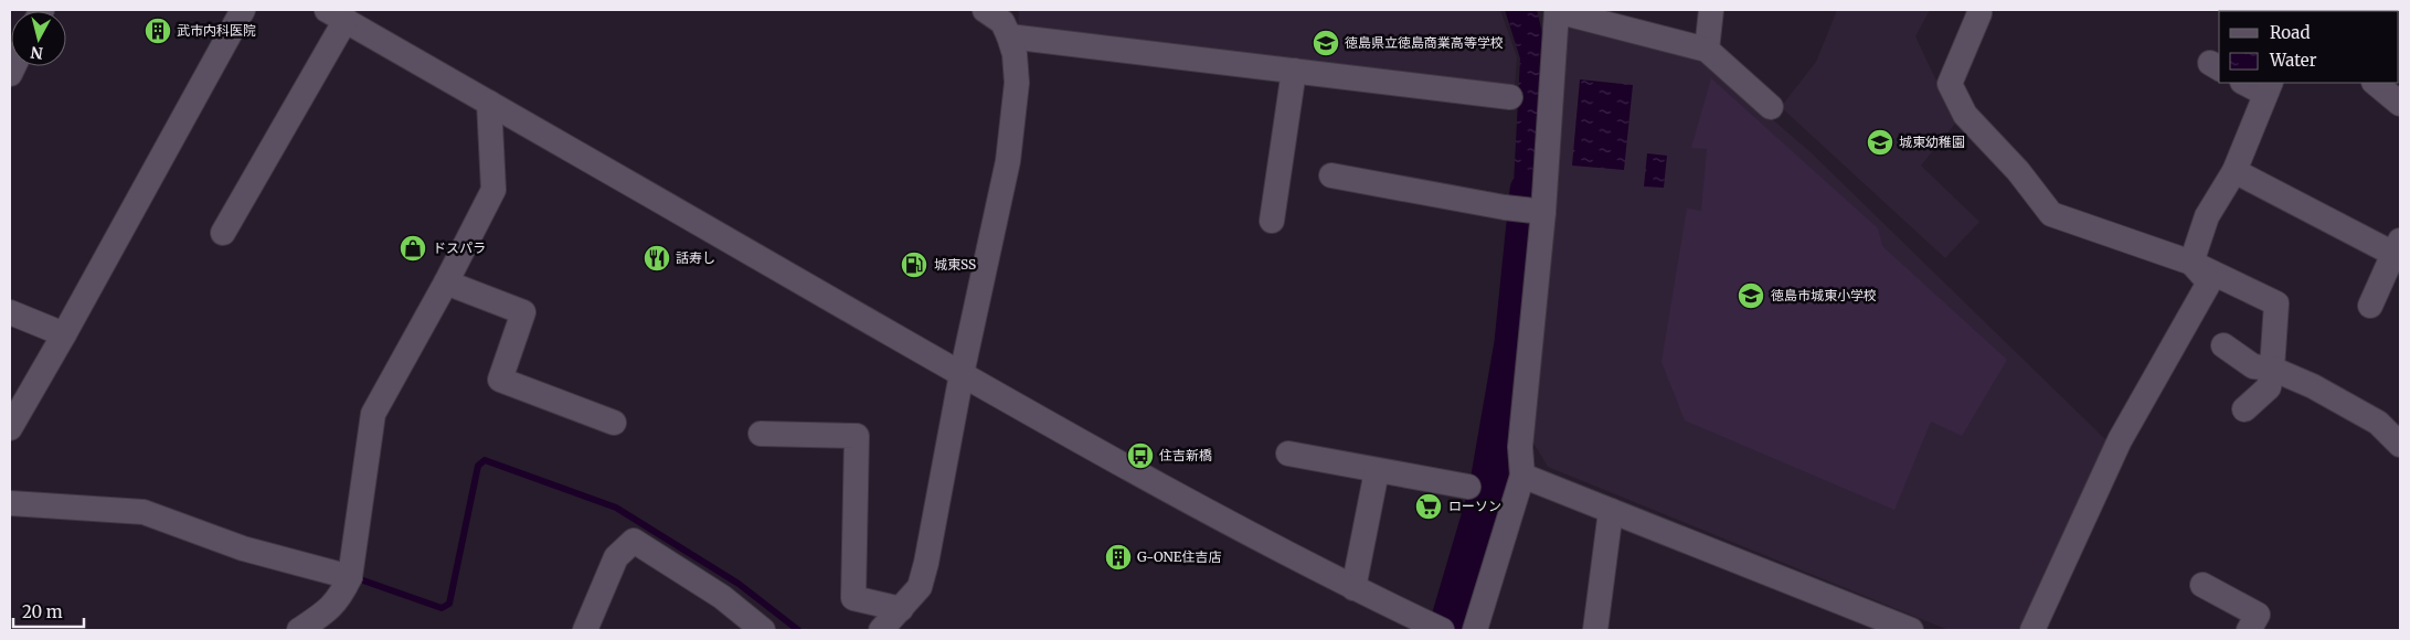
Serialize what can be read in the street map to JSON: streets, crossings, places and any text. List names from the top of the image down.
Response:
{
  "places": {
    "building": ["武市内科医院", "G-ONE住吉店"],
    "school or university": ["徳島県立徳島商業高等学校", "城東幼稚園", "徳島市城東小学校"],
    "shop": ["ドスパラ"],
    "restaurant": ["話寿し"],
    "fuel station": ["城東SS"],
    "bus stop": ["住吉新橋"],
    "supermarket": ["ローソン"]
  },
  "legend": ["Road", "Water"],
  "scale_bar": "20 m",
  "north": "bottom"
}
